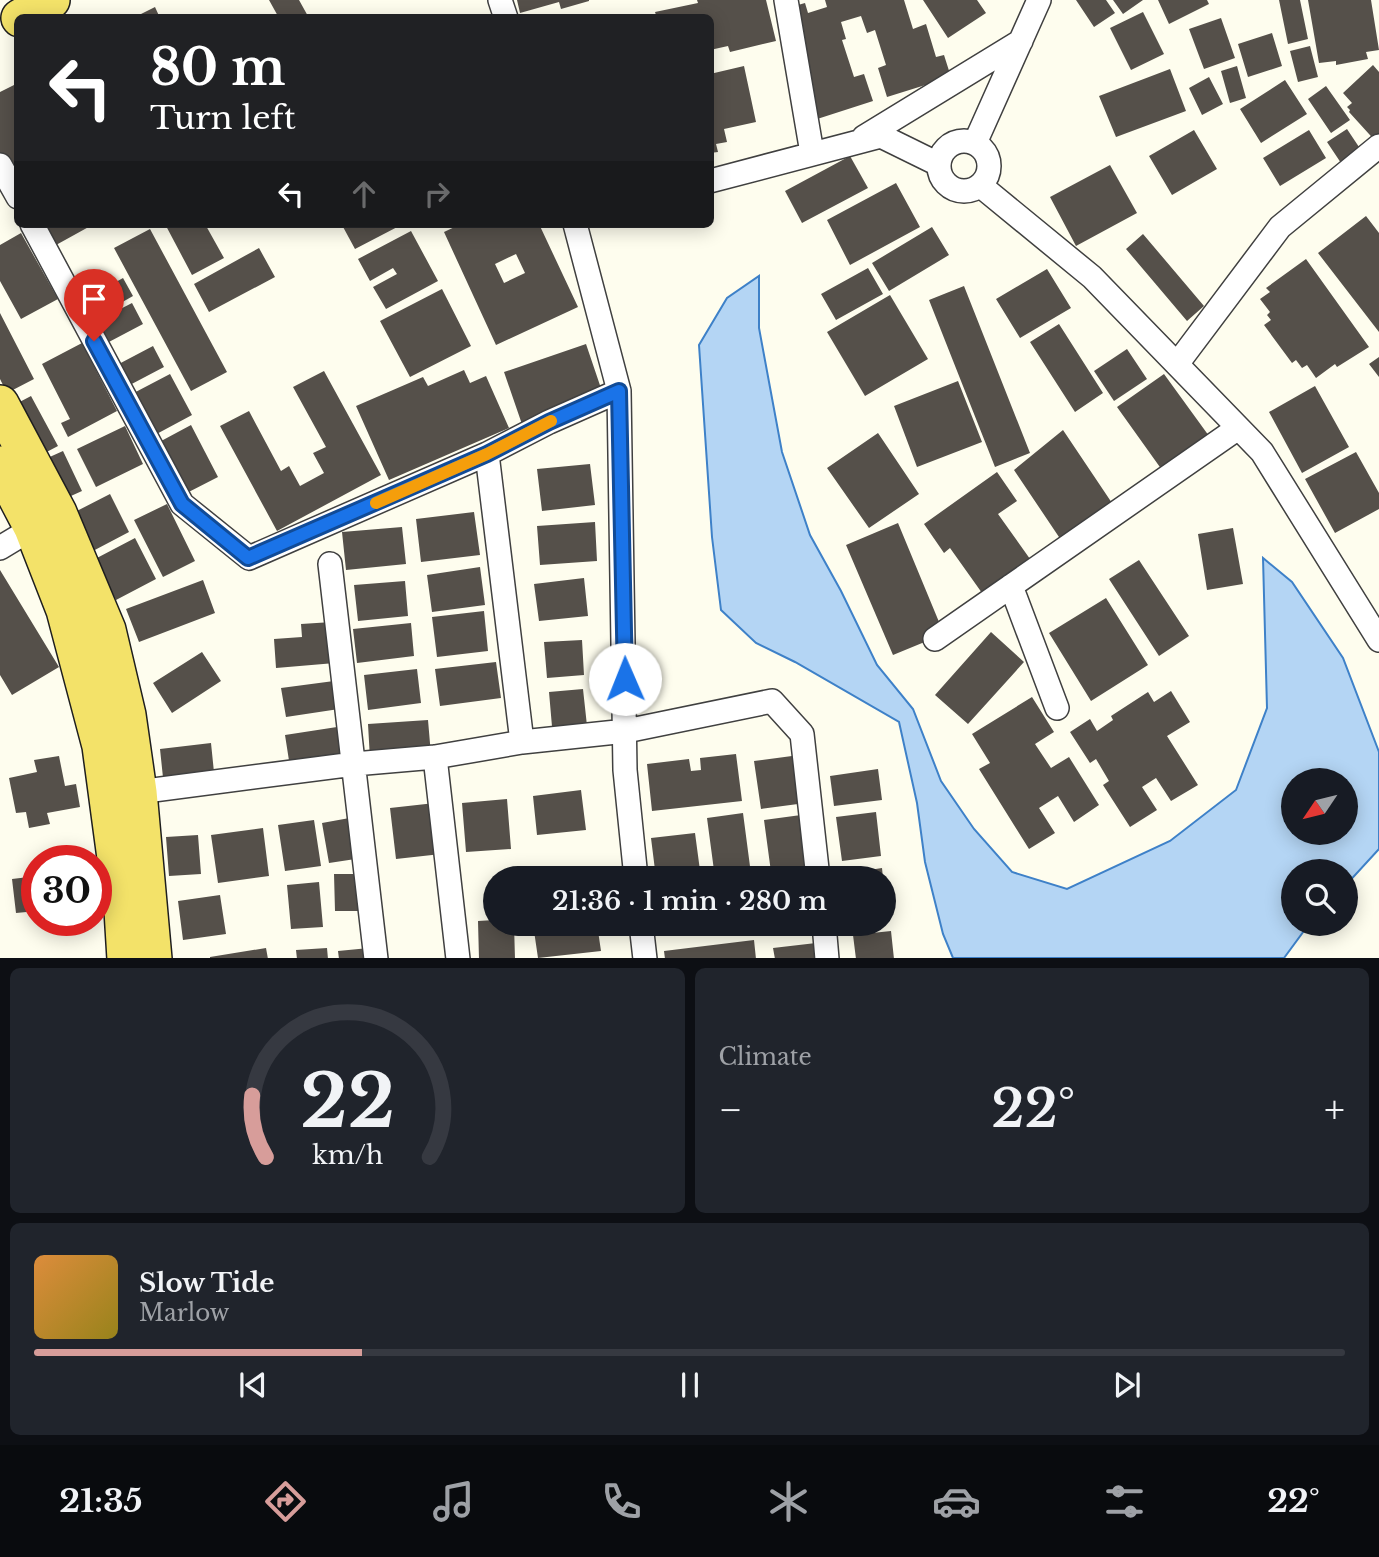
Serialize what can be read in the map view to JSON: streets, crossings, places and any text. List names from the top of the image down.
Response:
{
  "north": "bottom left",
  "page": {
    "turn": ["80 m", "Turn left"],
    "limit": "30",
    "trip": "21:36 · 1 min · 280 m",
    "tile": "Climate",
    "heat": ["−", "22°", "+"],
    "song": ["Slow Tide", "Marlow"],
    "tabs": ["21:35", "22°"],
    "gauge": ["22", "km/h"]
  }
}
